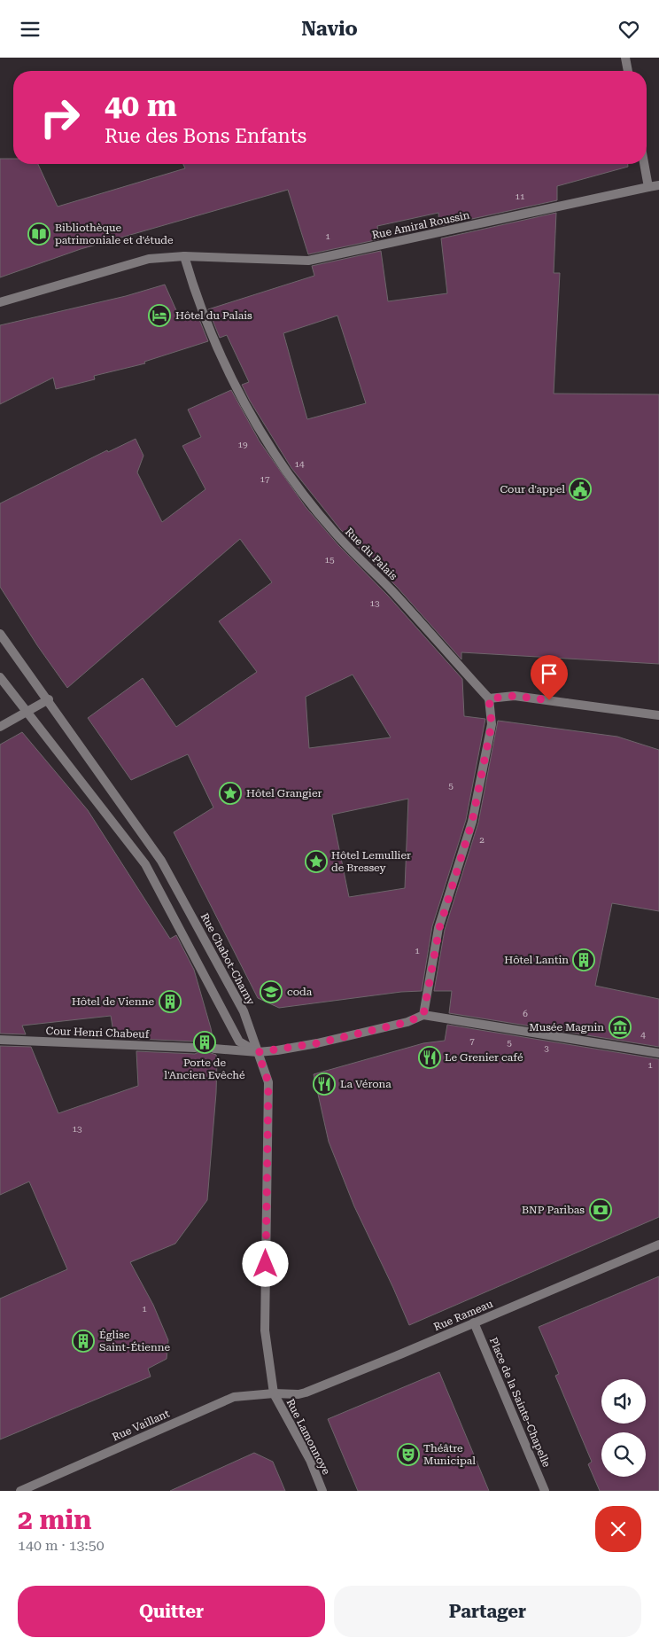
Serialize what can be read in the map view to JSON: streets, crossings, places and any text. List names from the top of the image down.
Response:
{
  "streets": {
    "street": [
      "Rue Amiral Roussin",
      "Rue du Palais",
      "Rue Chabot-Charny",
      "Cour Henri Chabeuf",
      "Rue Rameau",
      "Place de la Sainte-Chapelle",
      "Rue Vaillant",
      "Rue Lamonnoye"
    ]
  },
  "crossings": [
    ["Rue Amiral Roussin", "Rue du Palais"],
    ["Rue Chabot-Charny", "Rue Rameau"],
    ["Rue Chabot-Charny", "Rue Vaillant"],
    ["Rue Chabot-Charny", "Rue Lamonnoye"],
    ["Rue Rameau", "Place de la Sainte-Chapelle"],
    ["Rue Rameau", "Rue Vaillant"],
    ["Rue Rameau", "Rue Lamonnoye"],
    ["Rue Vaillant", "Rue Lamonnoye"]
  ],
  "places": {
    "library": ["Bibliothèque patrimoniale et d'étude"],
    "hotel": ["Hôtel du Palais"],
    "public building": ["Cour d'appel"],
    "place": ["Hôtel Grangier", "Hôtel Lemullier de Bressey"],
    "building": [
      "Hôtel Lantin",
      "Hôtel de Vienne",
      "Porte de l'Ancien Evêché",
      "Église Saint-Étienne"
    ],
    "school or university": ["coda"],
    "museum": ["Musée Magnin"],
    "restaurant": ["Le Grenier café", "La Vérona"],
    "bank": ["BNP Paribas"],
    "theatre": ["Théâtre Municipal"]
  },
  "house_numbers": [
    "11",
    "1",
    "19",
    "14",
    "17",
    "15",
    "13",
    "5",
    "2",
    "1",
    "6",
    "4",
    "7",
    "5",
    "3",
    "1",
    "13",
    "1"
  ],
  "page": {
    "header": "Navio",
    "turn": ["40 m", "Rue des Bons Enfants"],
    "heading": ["2 min", "140 m · 13:50"],
    "buttons": ["Quitter", "Partager"]
  }
}
